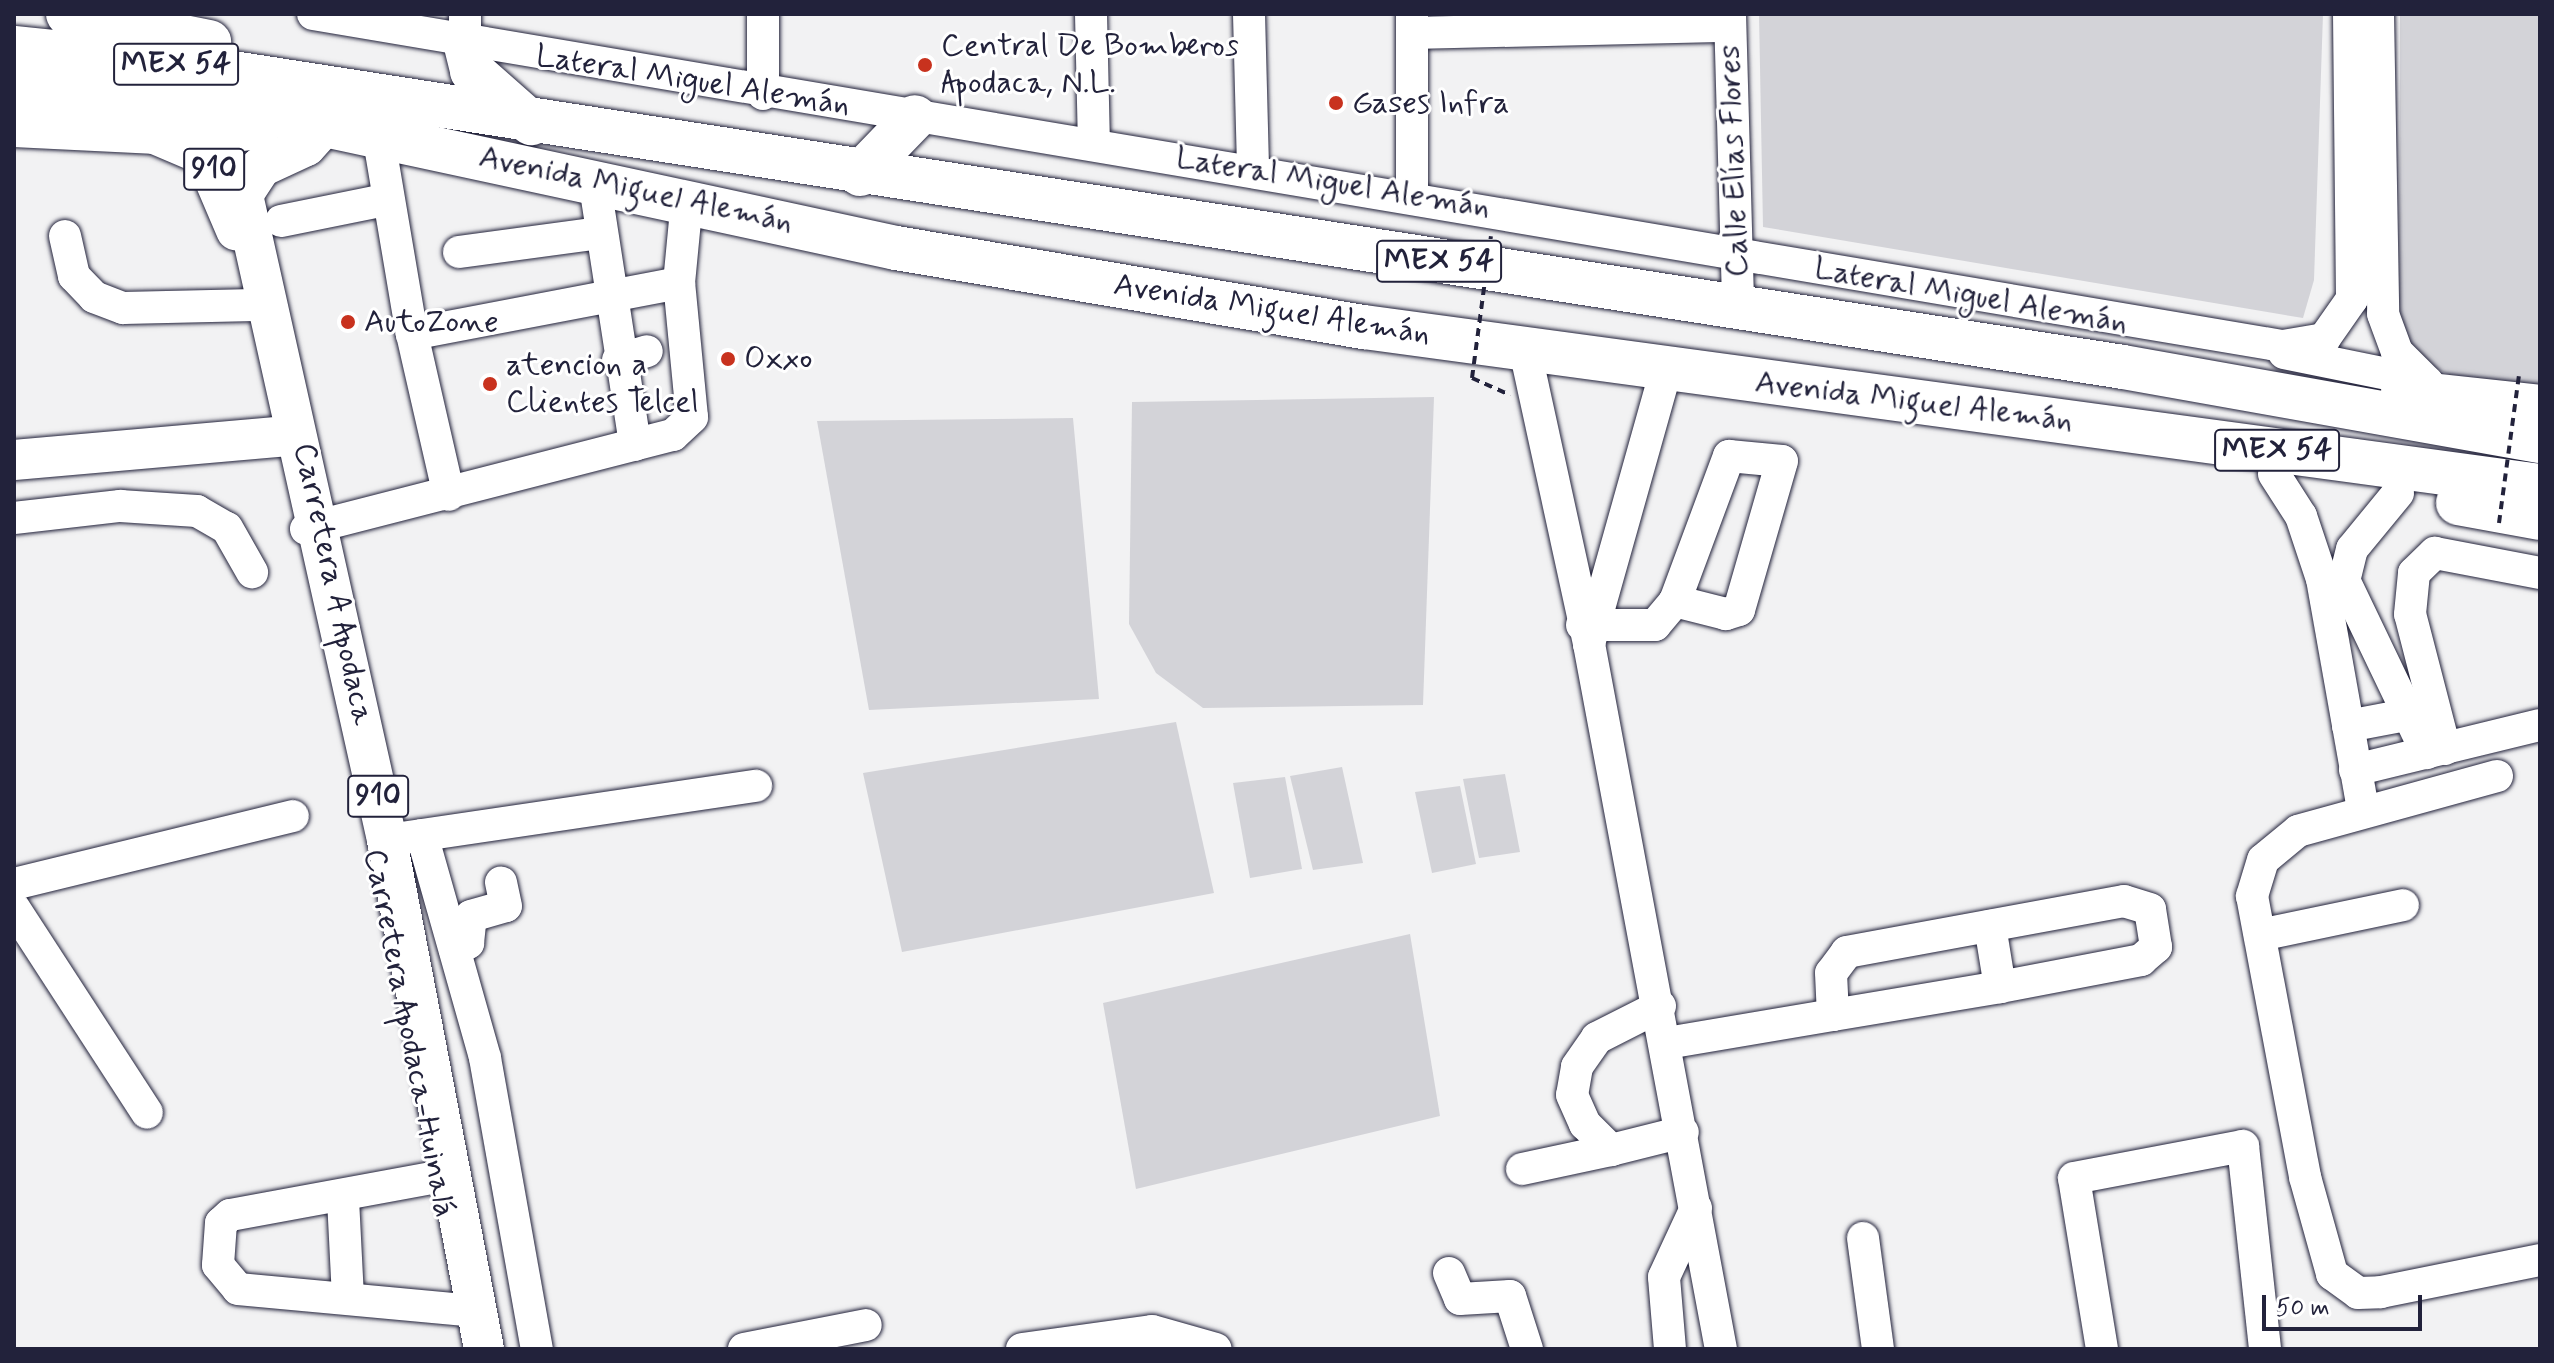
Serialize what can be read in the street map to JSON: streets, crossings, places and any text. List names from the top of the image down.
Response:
{
  "streets": {
    "highway": ["MEX 54", "Avenida Miguel Alemán"],
    "main road": ["910", "Carretera A Apodaca", "Carretera Apodaca-Huinalá"],
    "street": ["Lateral Miguel Alemán", "Calle Elías Flores"]
  },
  "crossings": [
    ["Lateral Miguel Alemán", "Calle Elías Flores"],
    ["Calle Elías Flores", "Avenida Miguel Alemán"],
    ["910", "Avenida Miguel Alemán"],
    ["910", "Carretera A Apodaca"],
    ["910", "Carretera Apodaca-Huinalá"],
    ["Carretera A Apodaca", "Carretera Apodaca-Huinalá"]
  ],
  "places": [
    "Central De Bomberos Apodaca, N.L.",
    "Gases Infra",
    "AutoZone",
    "Oxxo",
    "atencion a Clientes Telcel"
  ],
  "scale_bar": "50 m"
}
